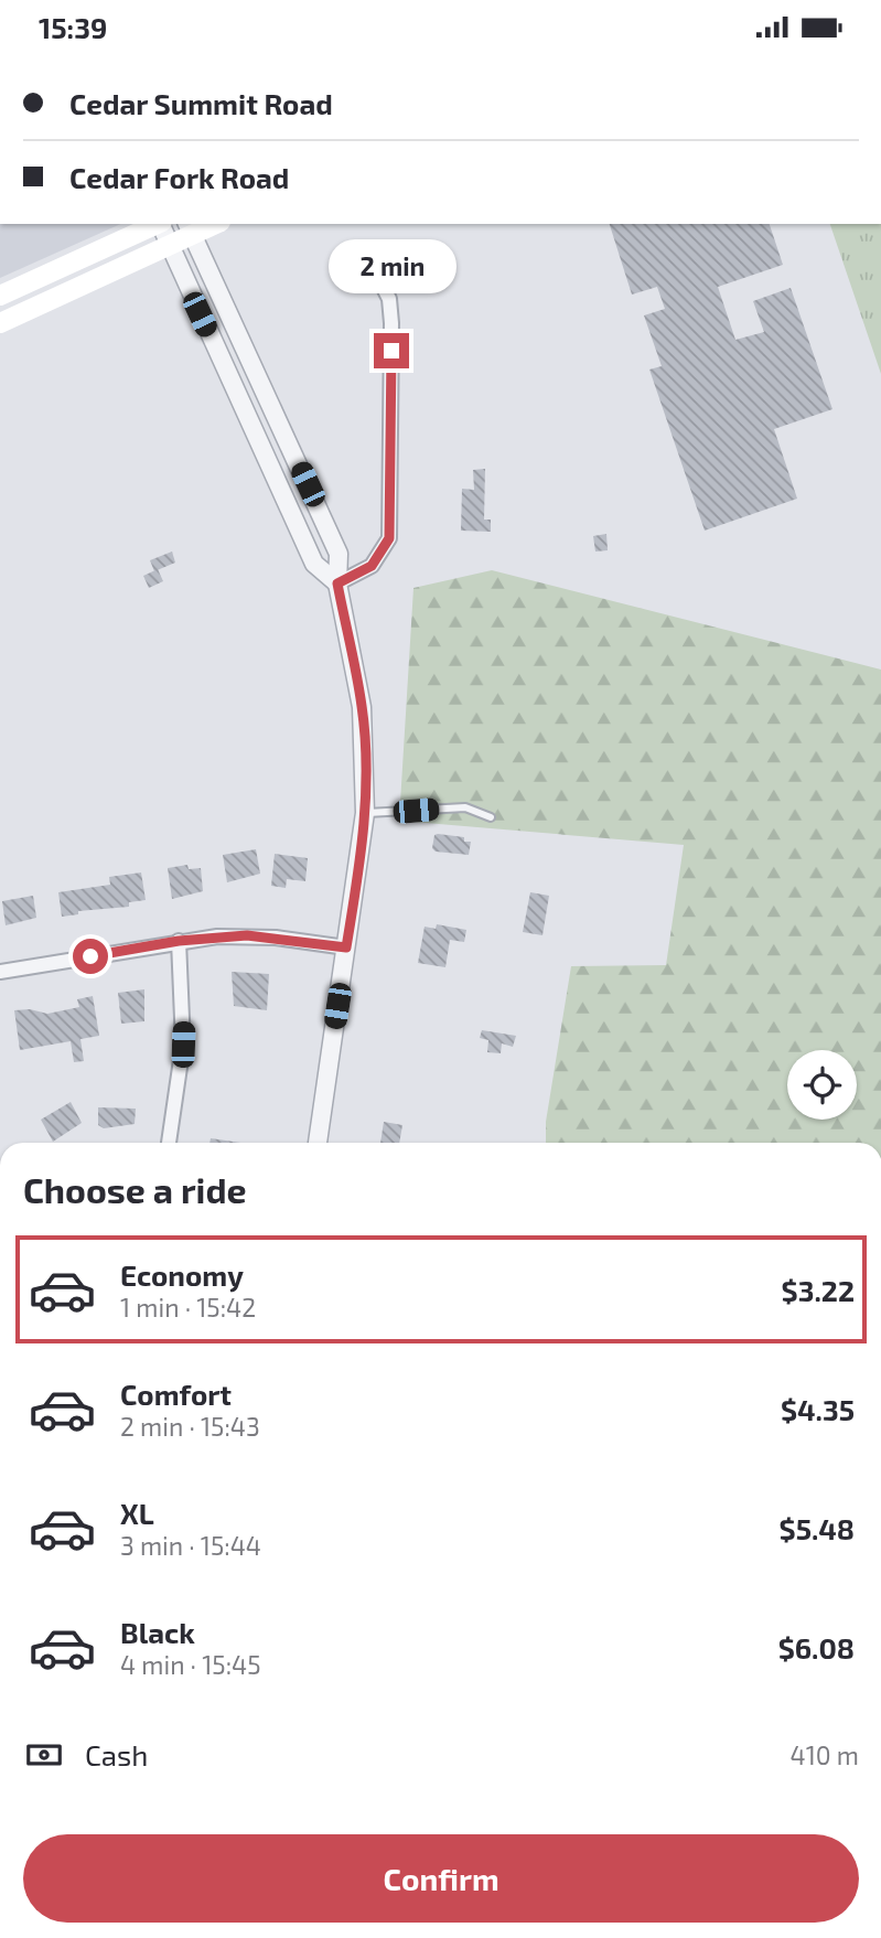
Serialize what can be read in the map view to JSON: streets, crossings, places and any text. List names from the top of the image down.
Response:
{
  "page": {
    "status": "15:39",
    "banner": ["Cedar Summit Road", "Cedar Fork Road"],
    "bubble": "2 min",
    "heading": "Choose a ride",
    "list": [
      {
        "name": "Economy",
        "note": "1 min · 15:42",
        "value": "$3.22"
      },
      {
        "name": "Comfort",
        "note": "2 min · 15:43",
        "value": "$4.35"
      },
      {
        "name": "XL",
        "note": "3 min · 15:44",
        "value": "$5.48"
      },
      {
        "name": "Black",
        "note": "4 min · 15:45",
        "value": "$6.08"
      }
    ],
    "pay": ["Cash", "410 m"],
    "buttons": "Confirm"
  }
}
